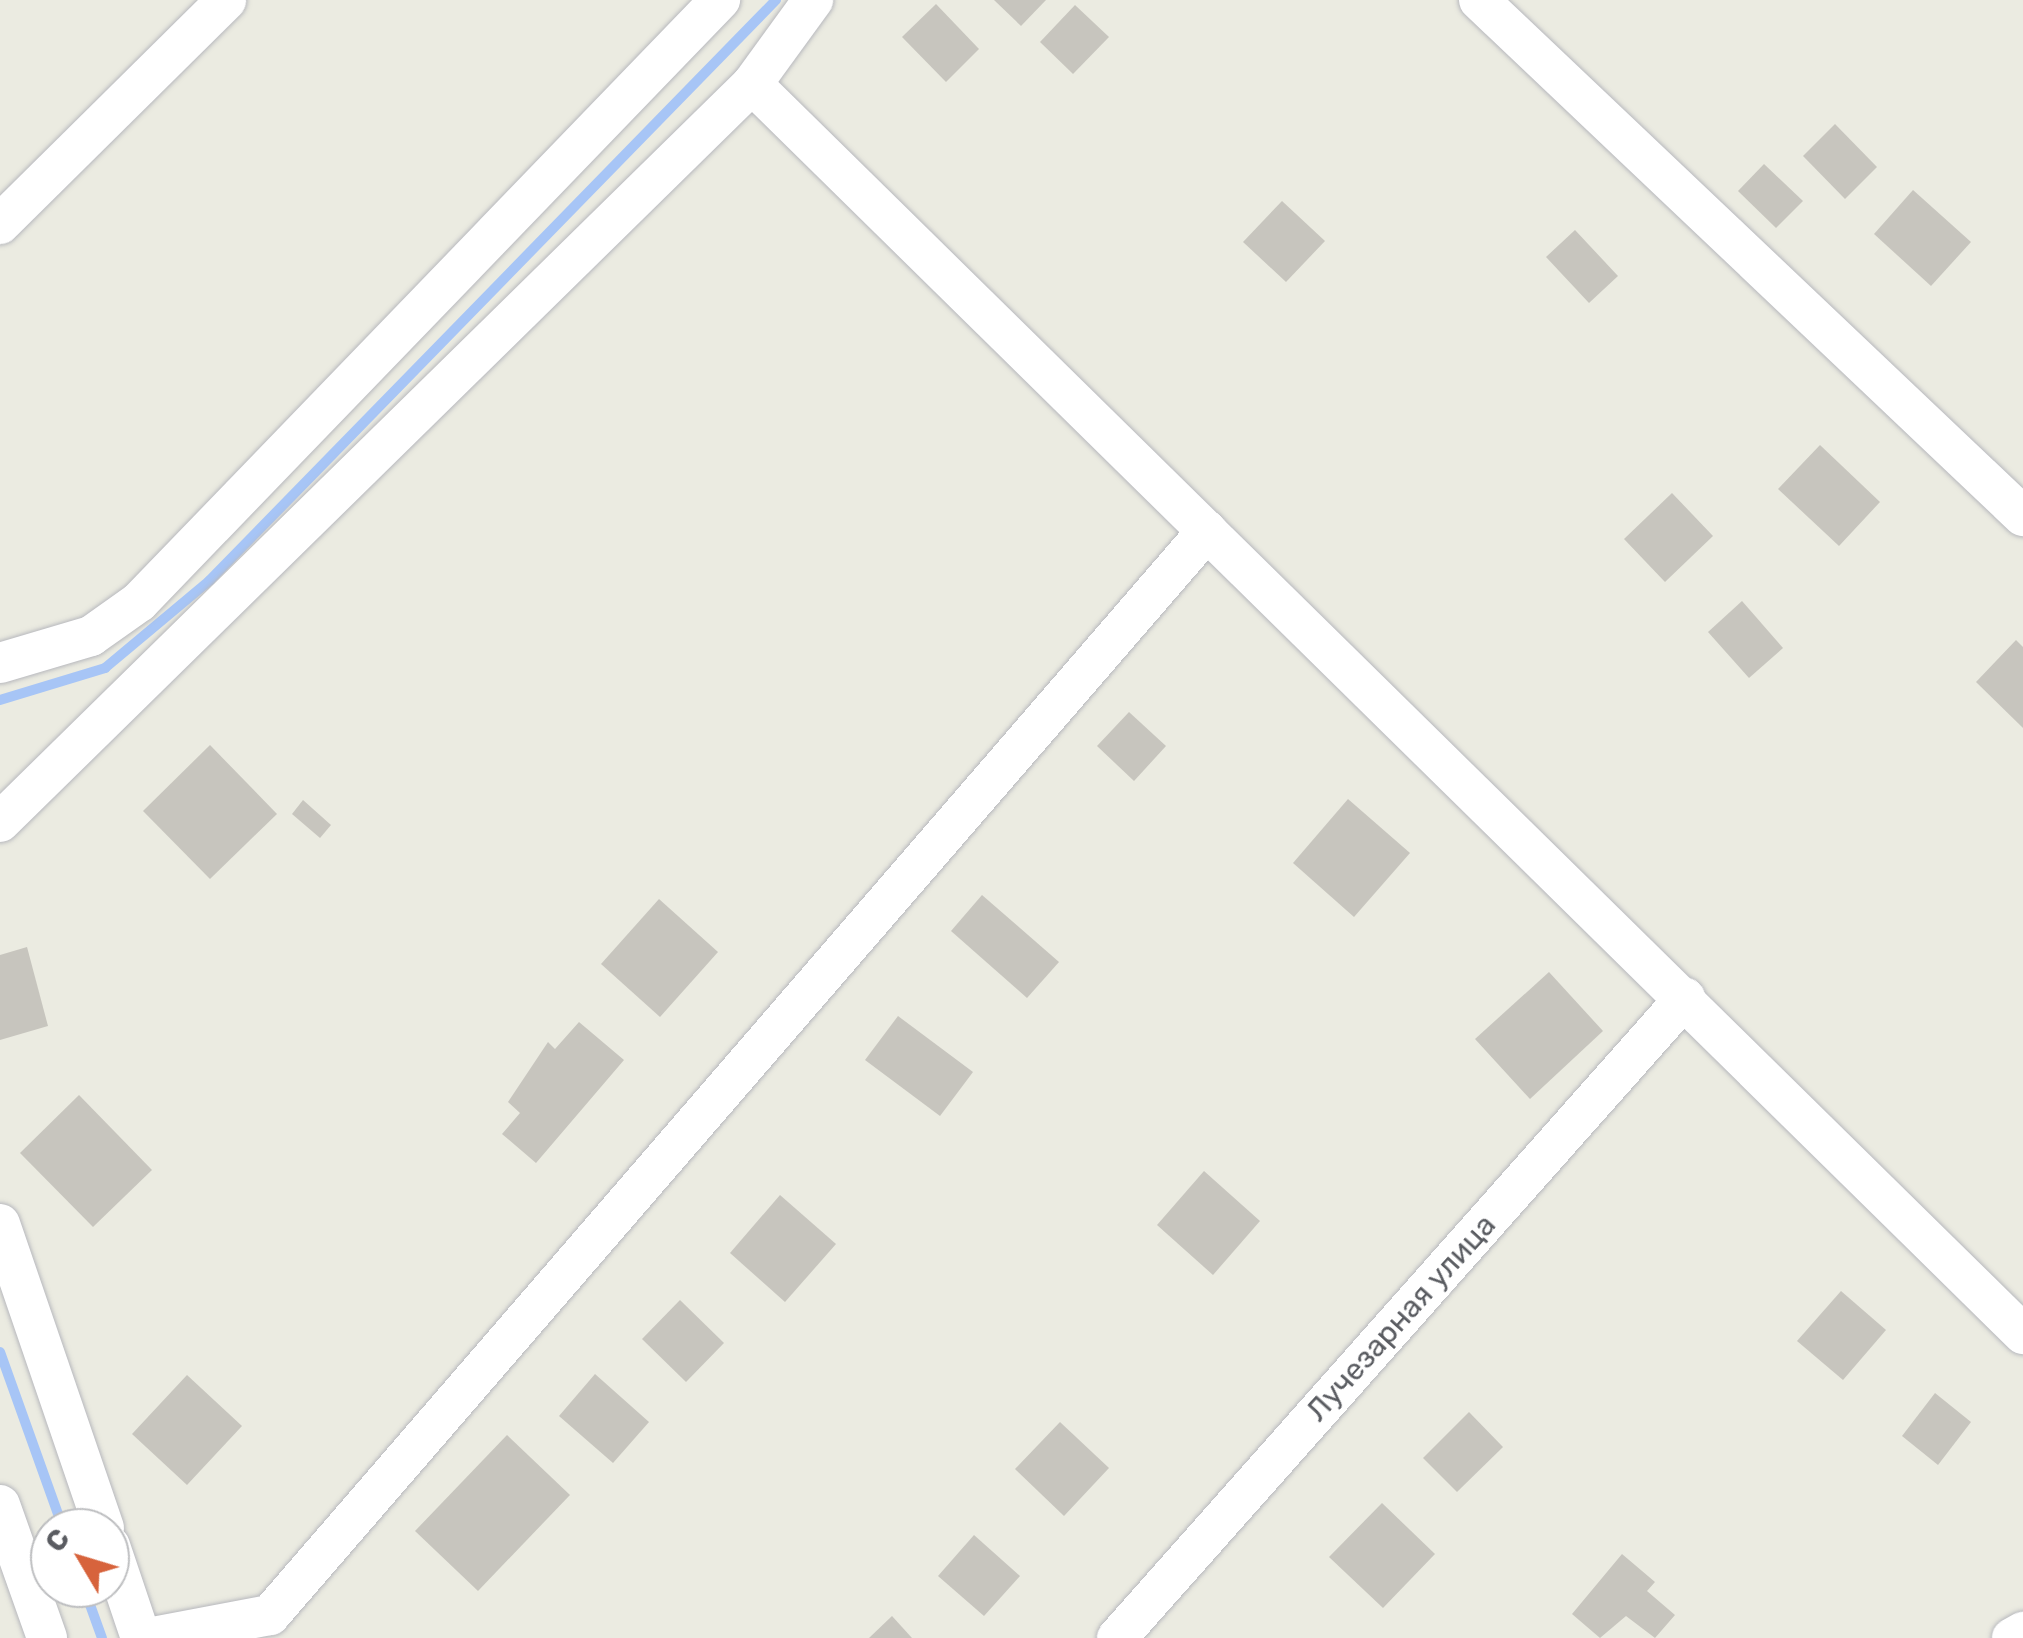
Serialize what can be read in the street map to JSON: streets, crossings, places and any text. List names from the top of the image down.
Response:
{
  "streets": {
    "street": ["Лучезарная улица"]
  },
  "north": "top left"
}
